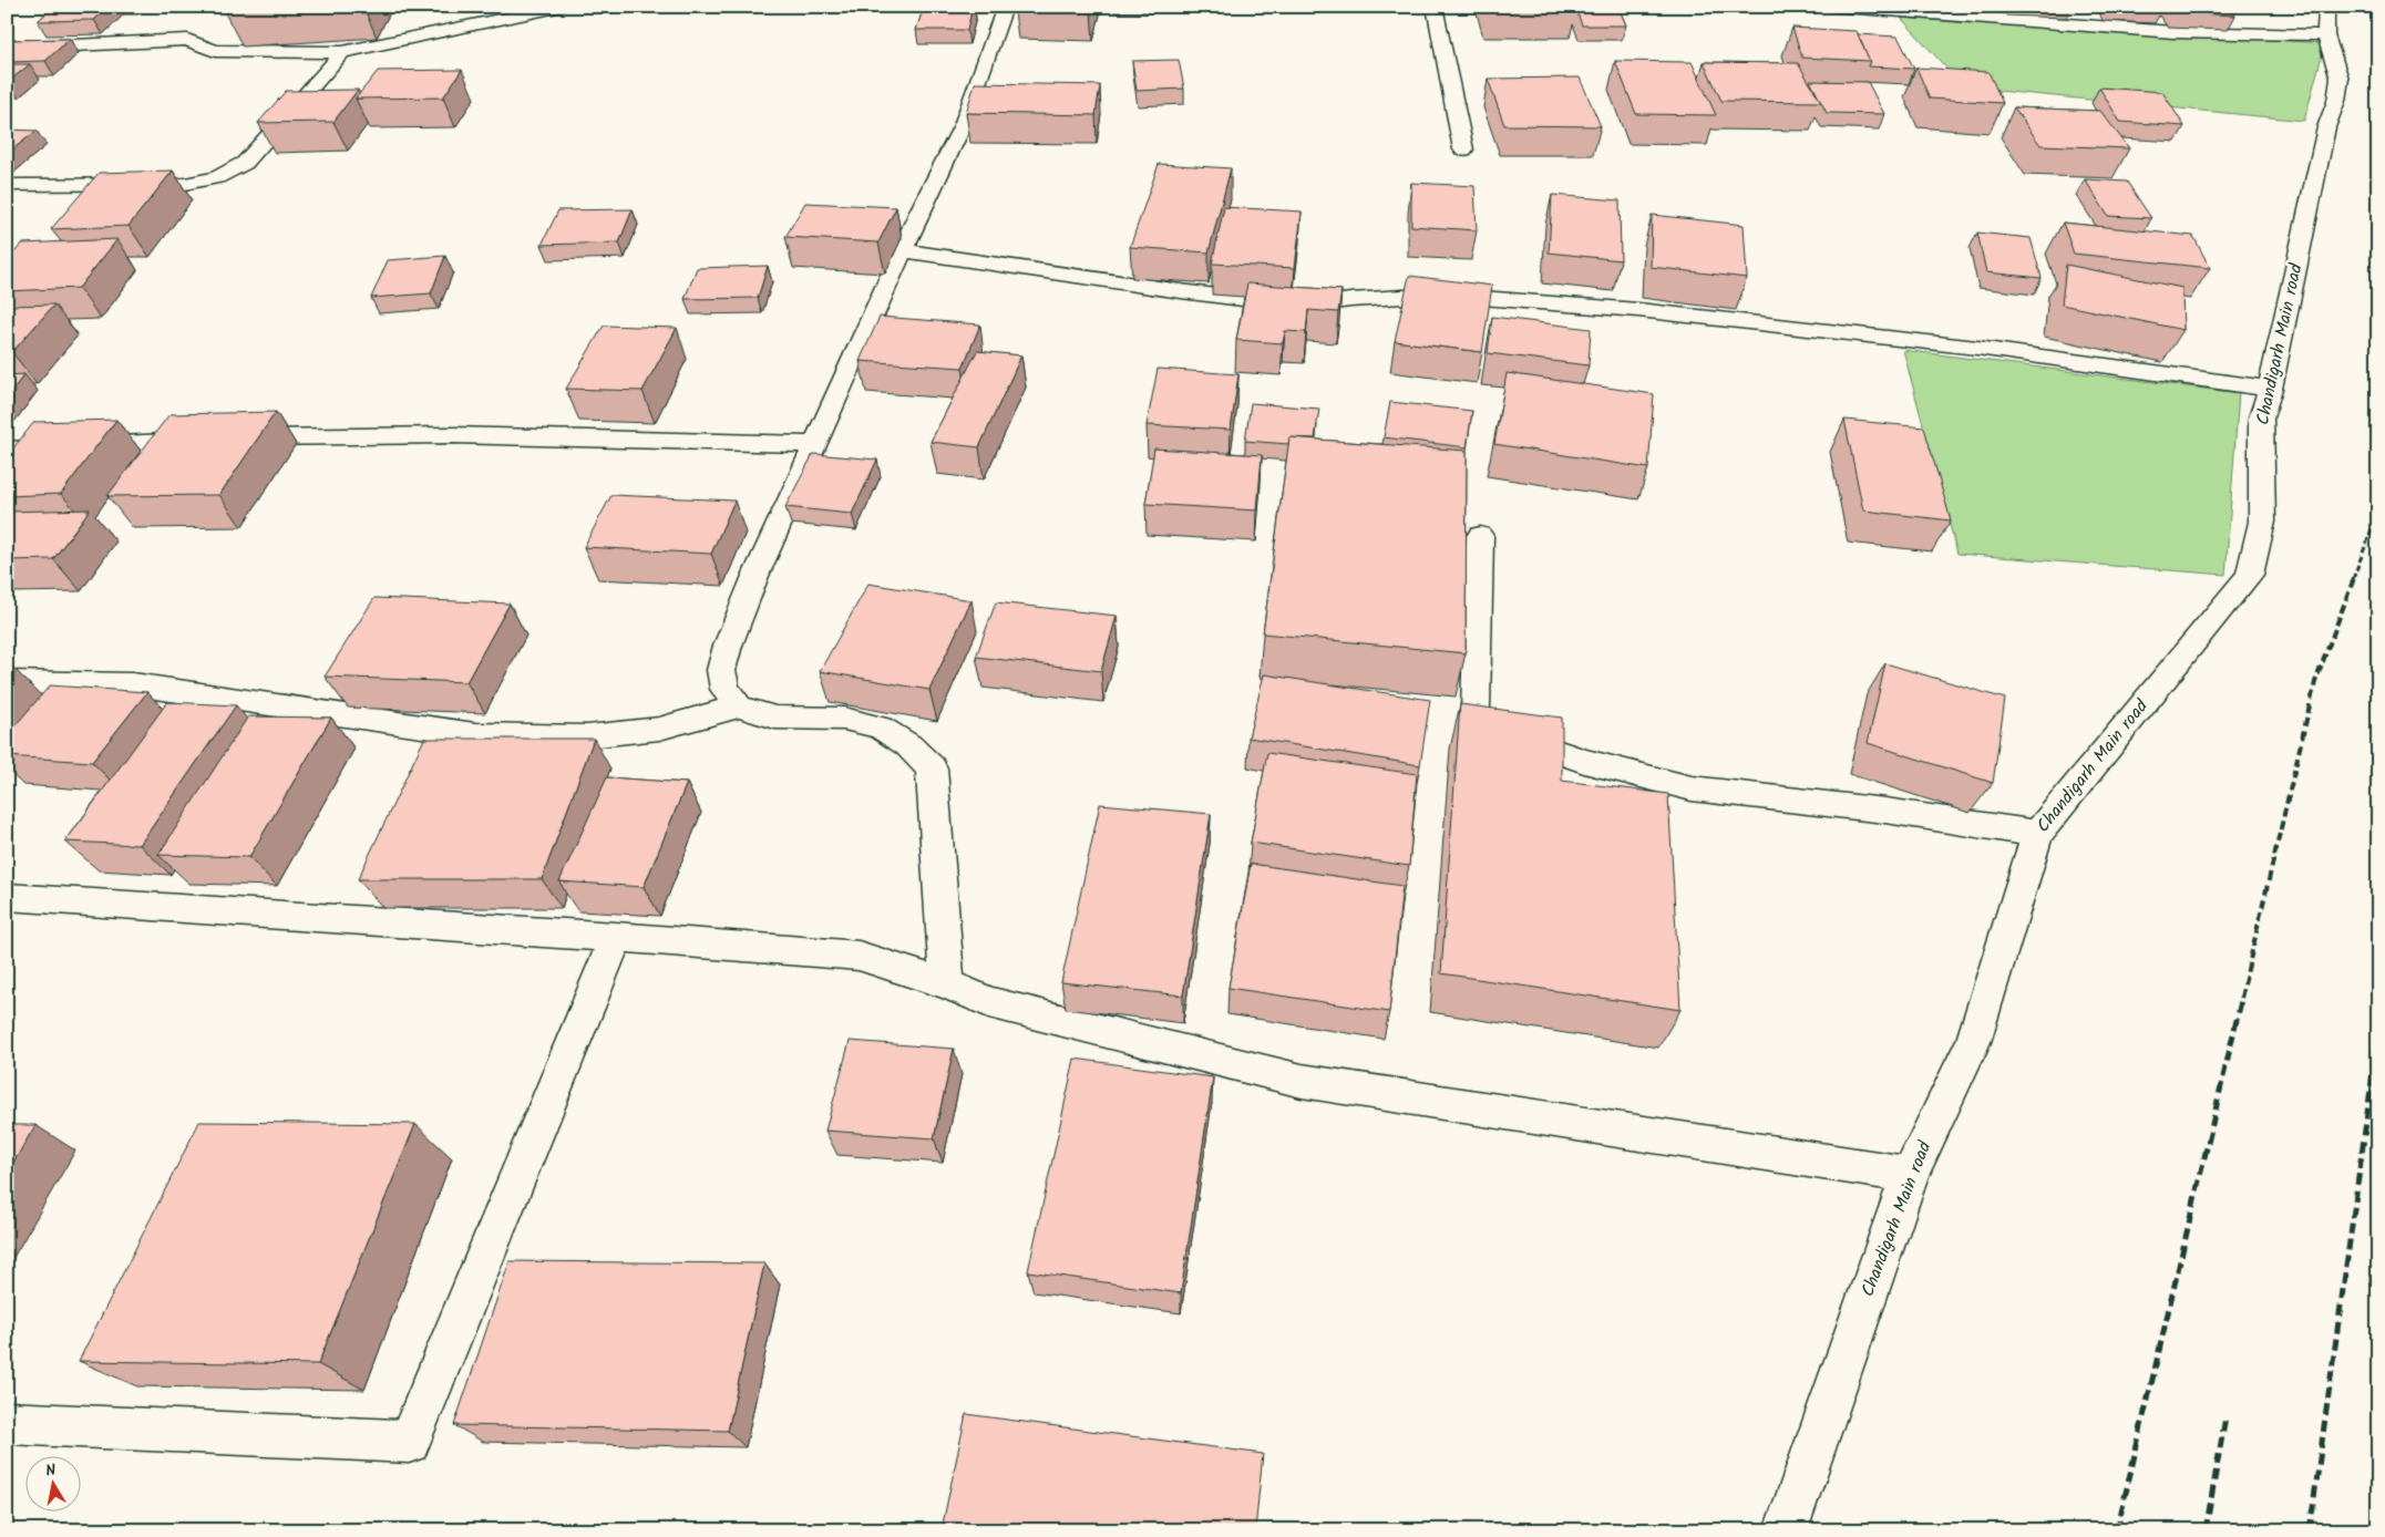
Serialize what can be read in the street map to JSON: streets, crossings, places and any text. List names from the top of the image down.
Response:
{
  "streets": {
    "street": ["Chandigarh Main road"]
  },
  "north": "top"
}
